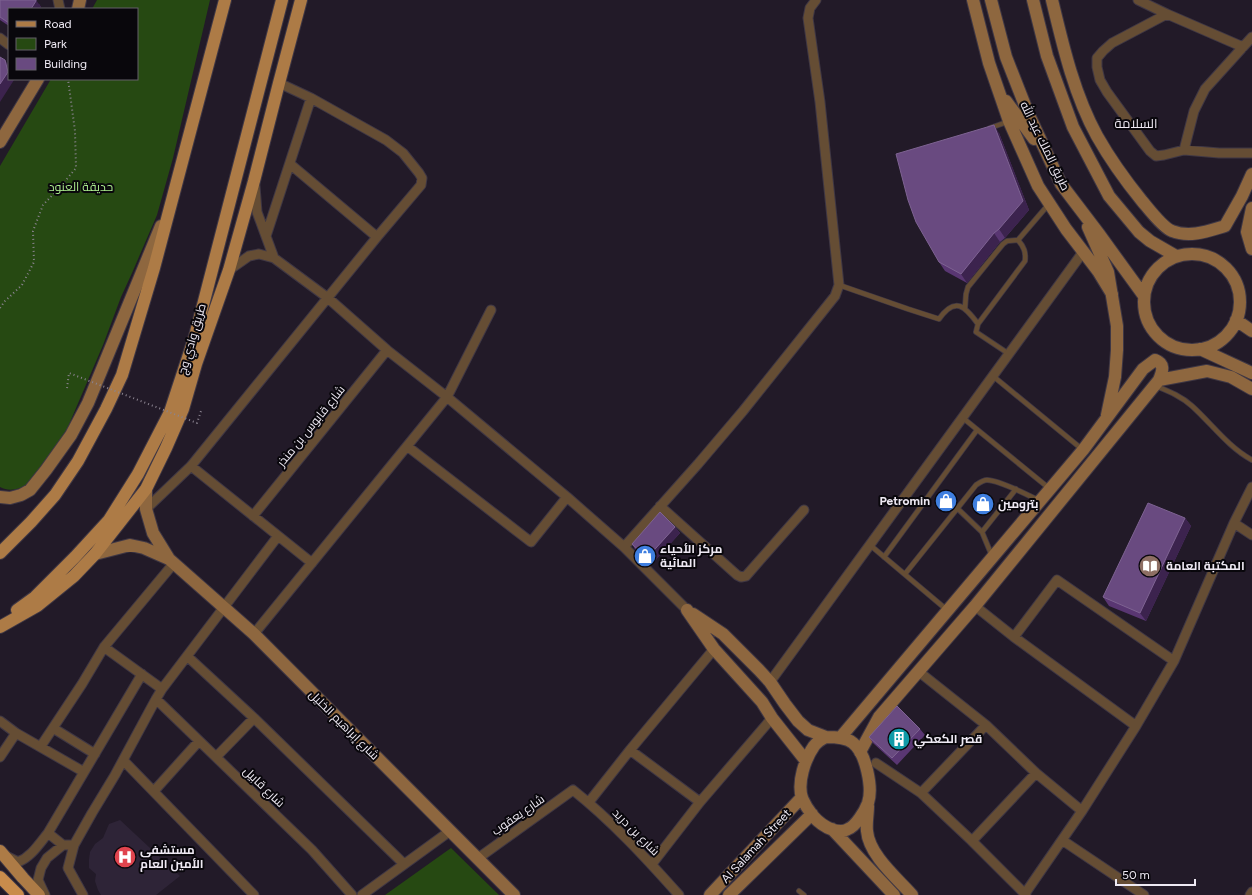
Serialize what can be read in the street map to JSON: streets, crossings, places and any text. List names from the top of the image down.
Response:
{
  "streets": {
    "main road": ["طريق وادي وج"],
    "street": [
      "طريق الملك عبد الله",
      "شارع قابوس بن منذر",
      "شارع إبراهيم الخليل",
      "شارع قابيل",
      "شارع يعقوب",
      "شارع بن دريد",
      "Al Salamah Street"
    ]
  },
  "crossings": [
    ["شارع إبراهيم الخليل", "شارع يعقوب"],
    ["شارع يعقوب", "شارع بن دريد"]
  ],
  "districts": ["السلامة"],
  "parks": ["حديقة العنود"],
  "places": {
    "shop": ["Petromin", "بترومين", "مركز الأحياء المائية"],
    "library": ["المكتبة العامة"],
    "building": ["قصر الكعكي"],
    "hospital": ["مستشفى الأمين العام"]
  },
  "legend": ["Road", "Park", "Building"],
  "scale_bar": "50 m"
}
